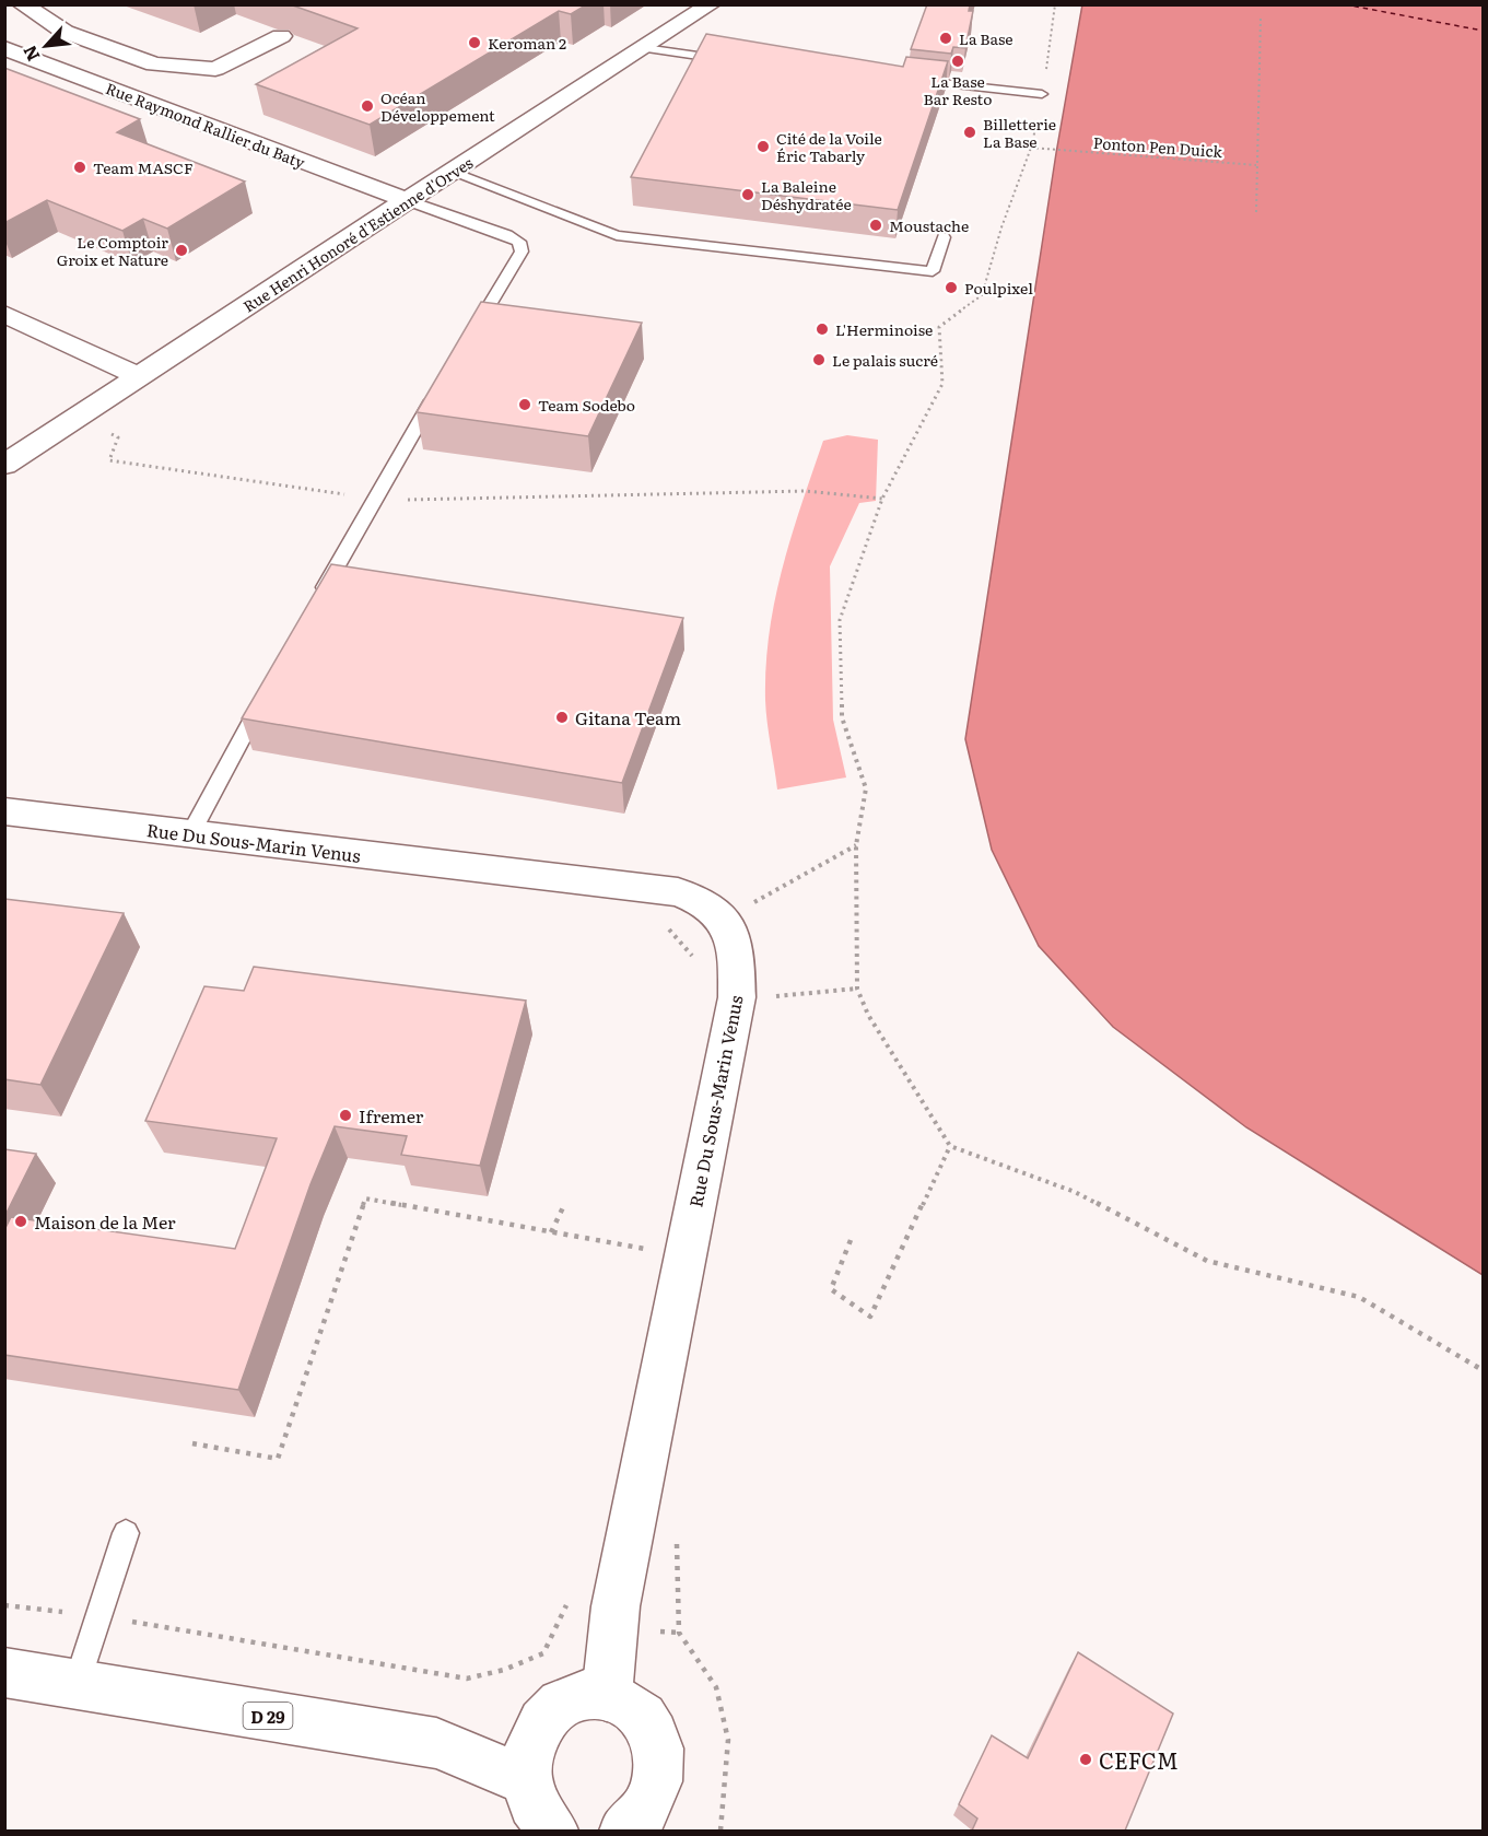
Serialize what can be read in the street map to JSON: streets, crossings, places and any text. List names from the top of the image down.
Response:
{
  "streets": {
    "street": [
      "Rue Raymond Rallier du Baty",
      "Rue Henri Honoré d'Estienne d'Orves",
      "Rue Du Sous-Marin Venus",
      "D 29"
    ],
    "path": ["Ponton Pen Duick"]
  },
  "crossings": [
    ["Rue Raymond Rallier du Baty", "Rue Henri Honoré d'Estienne d'Orves"]
  ],
  "places": [
    "La Base",
    "Keroman 2",
    "La Base Bar Resto",
    "Océan Développement",
    "Billetterie La Base",
    "Cité de la Voile Éric Tabarly",
    "Team MASCF",
    "La Baleine Déshydratée",
    "Moustache",
    "Le Comptoir Groix et Nature",
    "Poulpixel",
    "L'Herminoise",
    "Le palais sucré",
    "Team Sodebo",
    "Gitana Team",
    "Ifremer",
    "Maison de la Mer",
    "CEFCM"
  ],
  "north": "bottom left"
}
